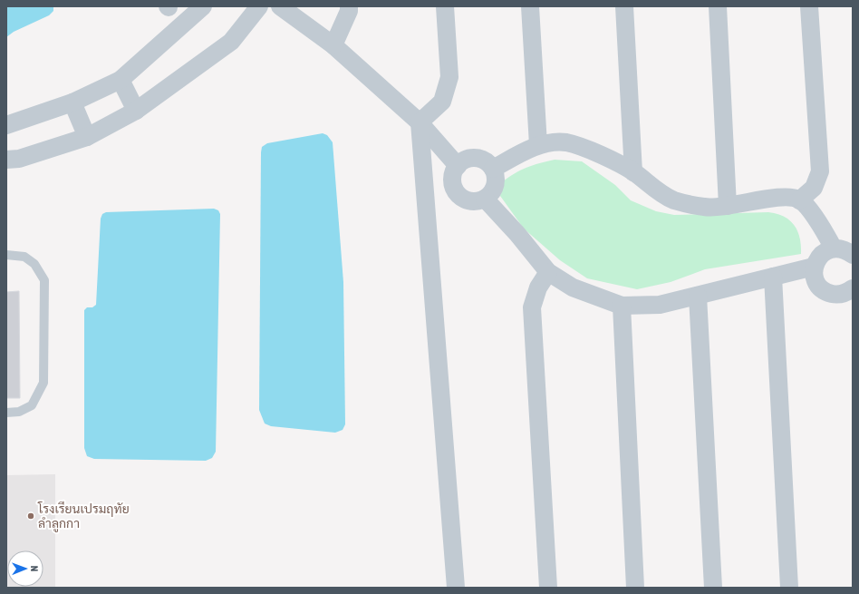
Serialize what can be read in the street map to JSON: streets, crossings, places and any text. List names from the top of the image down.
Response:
{
  "places": ["โรงเรียนเปรมฤทัย ลำลูกกา"],
  "north": "right"
}
